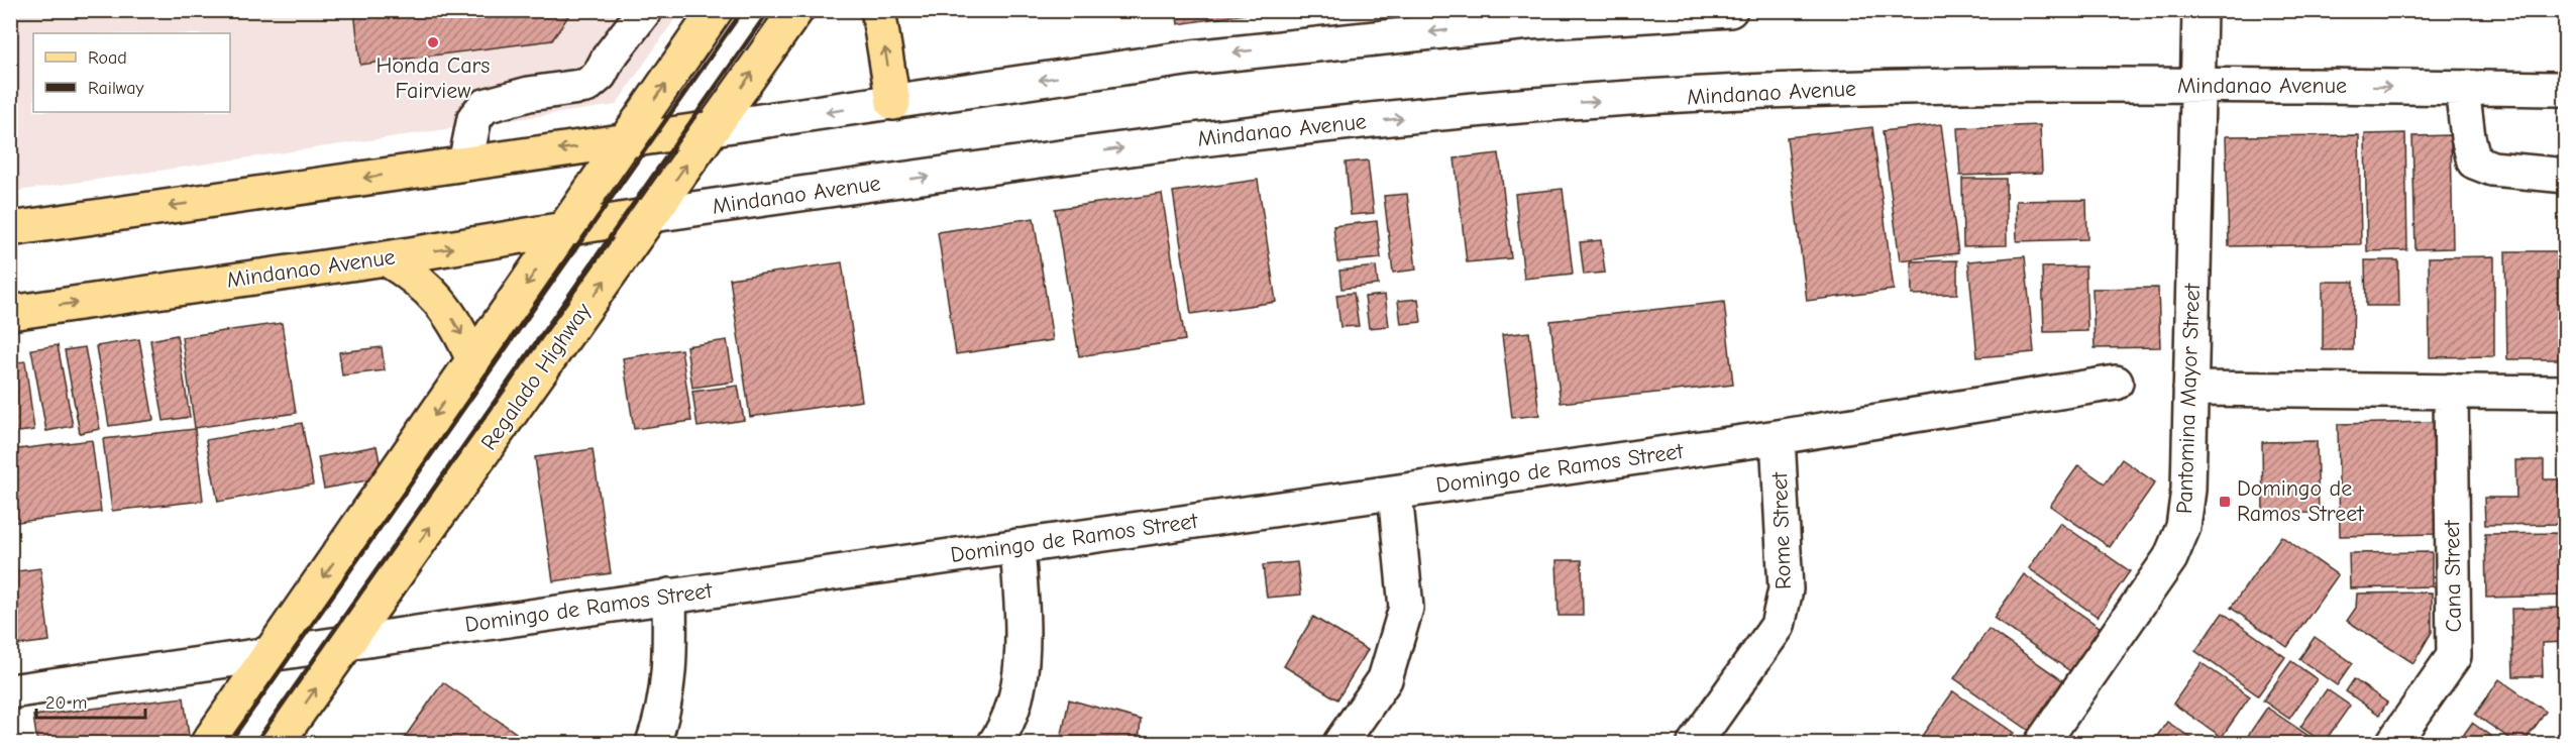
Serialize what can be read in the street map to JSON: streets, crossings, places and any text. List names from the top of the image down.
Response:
{
  "streets": {
    "main road": ["Mindanao Avenue", "Regalado Highway"],
    "street": [
      "Pantomina Mayor Street",
      "Domingo de Ramos Street",
      "Rome Street",
      "Cana Street"
    ]
  },
  "crossings": [
    ["Mindanao Avenue", "Regalado Highway"],
    ["Mindanao Avenue", "Pantomina Mayor Street"],
    ["Regalado Highway", "Domingo de Ramos Street"],
    ["Domingo de Ramos Street", "Rome Street"]
  ],
  "places": {
    "other": ["Honda Cars Fairview"],
    "transit": ["Domingo de Ramos Street"]
  },
  "legend": ["Road", "Railway"],
  "scale_bar": "20 m"
}
